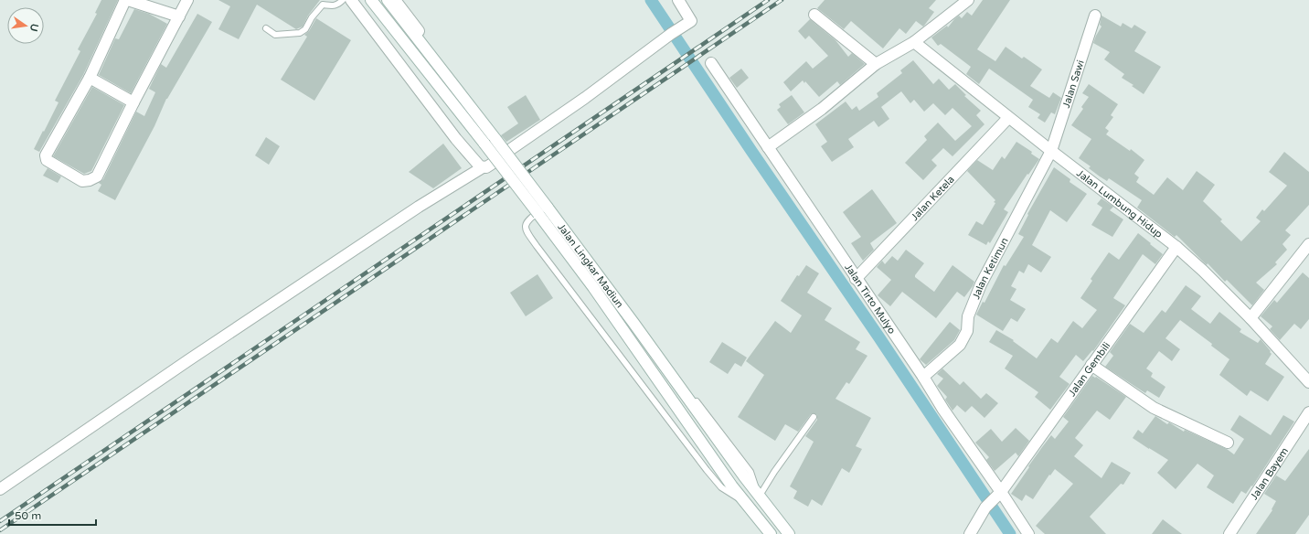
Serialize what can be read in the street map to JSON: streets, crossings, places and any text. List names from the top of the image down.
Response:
{
  "streets": {
    "street": [
      "Jalan Sawi",
      "Jalan Ketela",
      "Jalan Lumbung Hidup",
      "Jalan Lingkar Madiun",
      "Jalan Ketimun",
      "Jalan Tirto Mulyo",
      "Jalan Gembili",
      "Jalan Bayem"
    ]
  },
  "crossings": [
    ["Jalan Sawi", "Jalan Lumbung Hidup"],
    ["Jalan Sawi", "Jalan Ketimun"],
    ["Jalan Ketela", "Jalan Lumbung Hidup"],
    ["Jalan Ketela", "Jalan Tirto Mulyo"],
    ["Jalan Lumbung Hidup", "Jalan Ketimun"],
    ["Jalan Lumbung Hidup", "Jalan Gembili"],
    ["Jalan Ketimun", "Jalan Tirto Mulyo"],
    ["Jalan Tirto Mulyo", "Jalan Gembili"]
  ],
  "scale_bar": "50 m",
  "north": "right"
}
